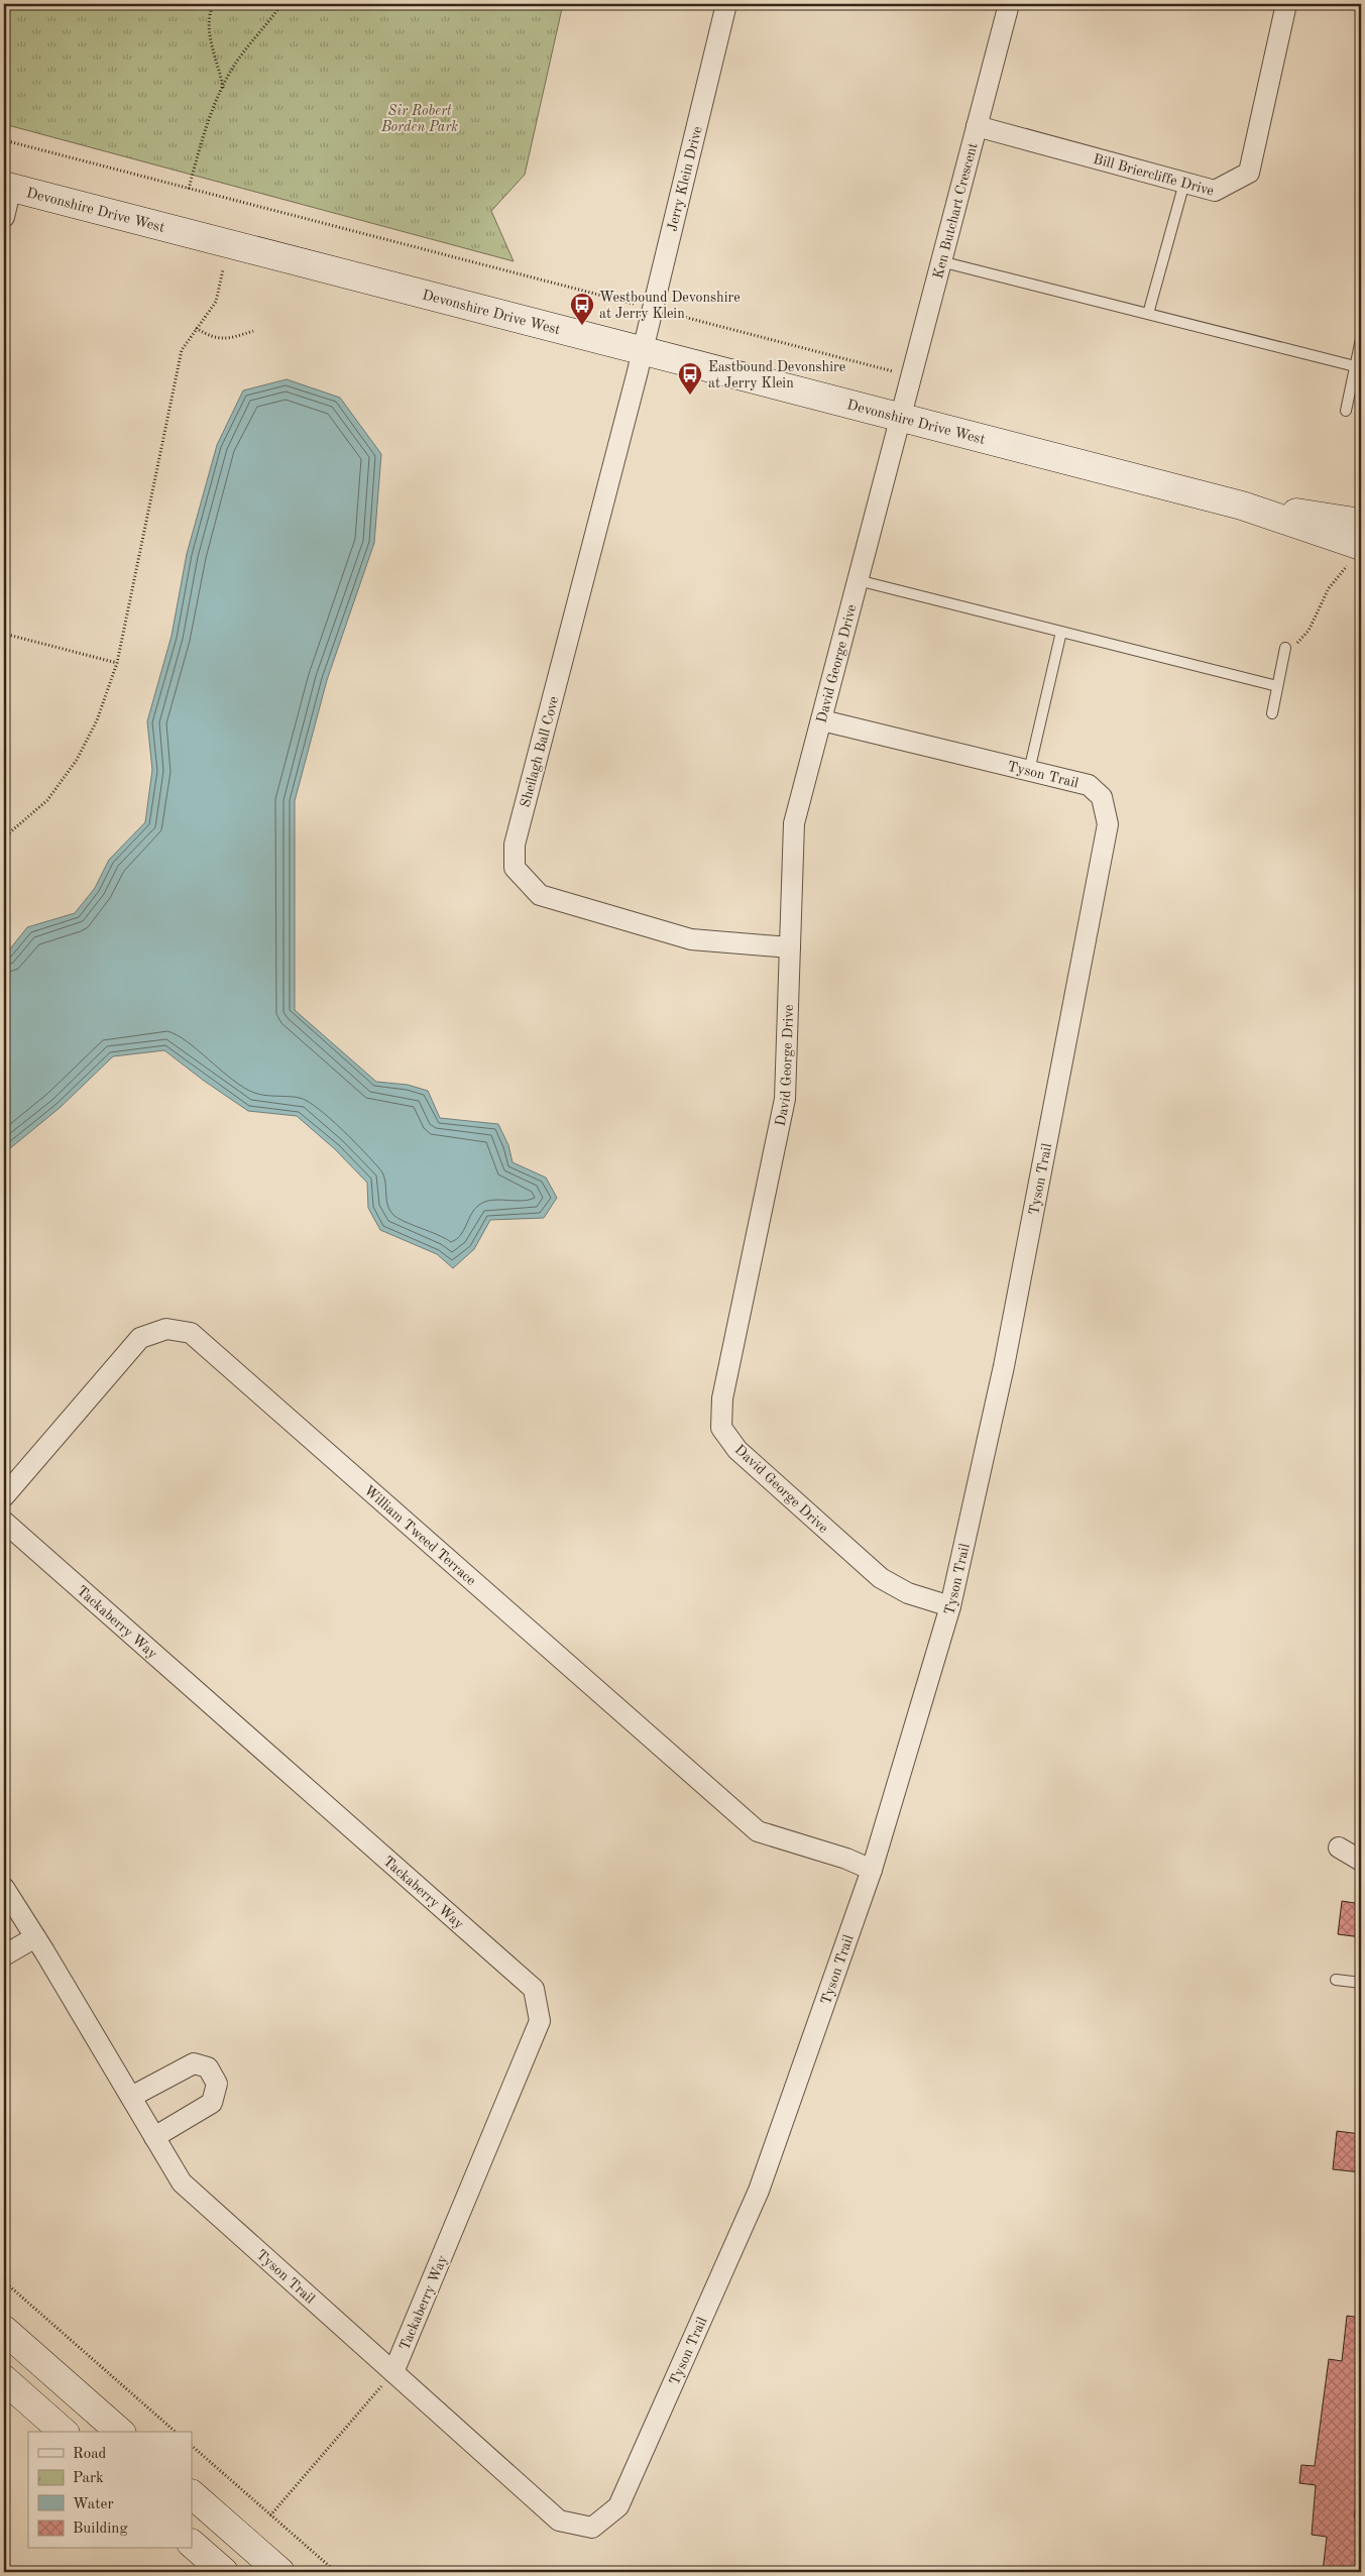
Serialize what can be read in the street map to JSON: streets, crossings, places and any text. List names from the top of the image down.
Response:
{
  "streets": {
    "street": [
      "Bill Briercliffe Drive",
      "Jerry Klein Drive",
      "Devonshire Drive West",
      "Ken Butchart Crescent",
      "David George Drive",
      "Sheilagh Ball Cove",
      "Tyson Trail",
      "William Tweed Terrace",
      "Tackaberry Way"
    ]
  },
  "crossings": [
    ["Bill Briercliffe Drive", "Ken Butchart Crescent"],
    ["Jerry Klein Drive", "Devonshire Drive West"],
    ["Jerry Klein Drive", "Sheilagh Ball Cove"],
    ["Devonshire Drive West", "Ken Butchart Crescent"],
    ["Devonshire Drive West", "David George Drive"],
    ["Devonshire Drive West", "Sheilagh Ball Cove"],
    ["Ken Butchart Crescent", "David George Drive"],
    ["David George Drive", "Sheilagh Ball Cove"],
    ["David George Drive", "Tyson Trail"],
    ["Tyson Trail", "William Tweed Terrace"],
    ["Tyson Trail", "Tackaberry Way"]
  ],
  "parks": ["Sir Robert Borden Park"],
  "places": {
    "bus stop": ["Westbound Devonshire at Jerry Klein", "Eastbound Devonshire at Jerry Klein"]
  },
  "legend": [
    "Road",
    "Park",
    "Water",
    "Building"
  ]
}
